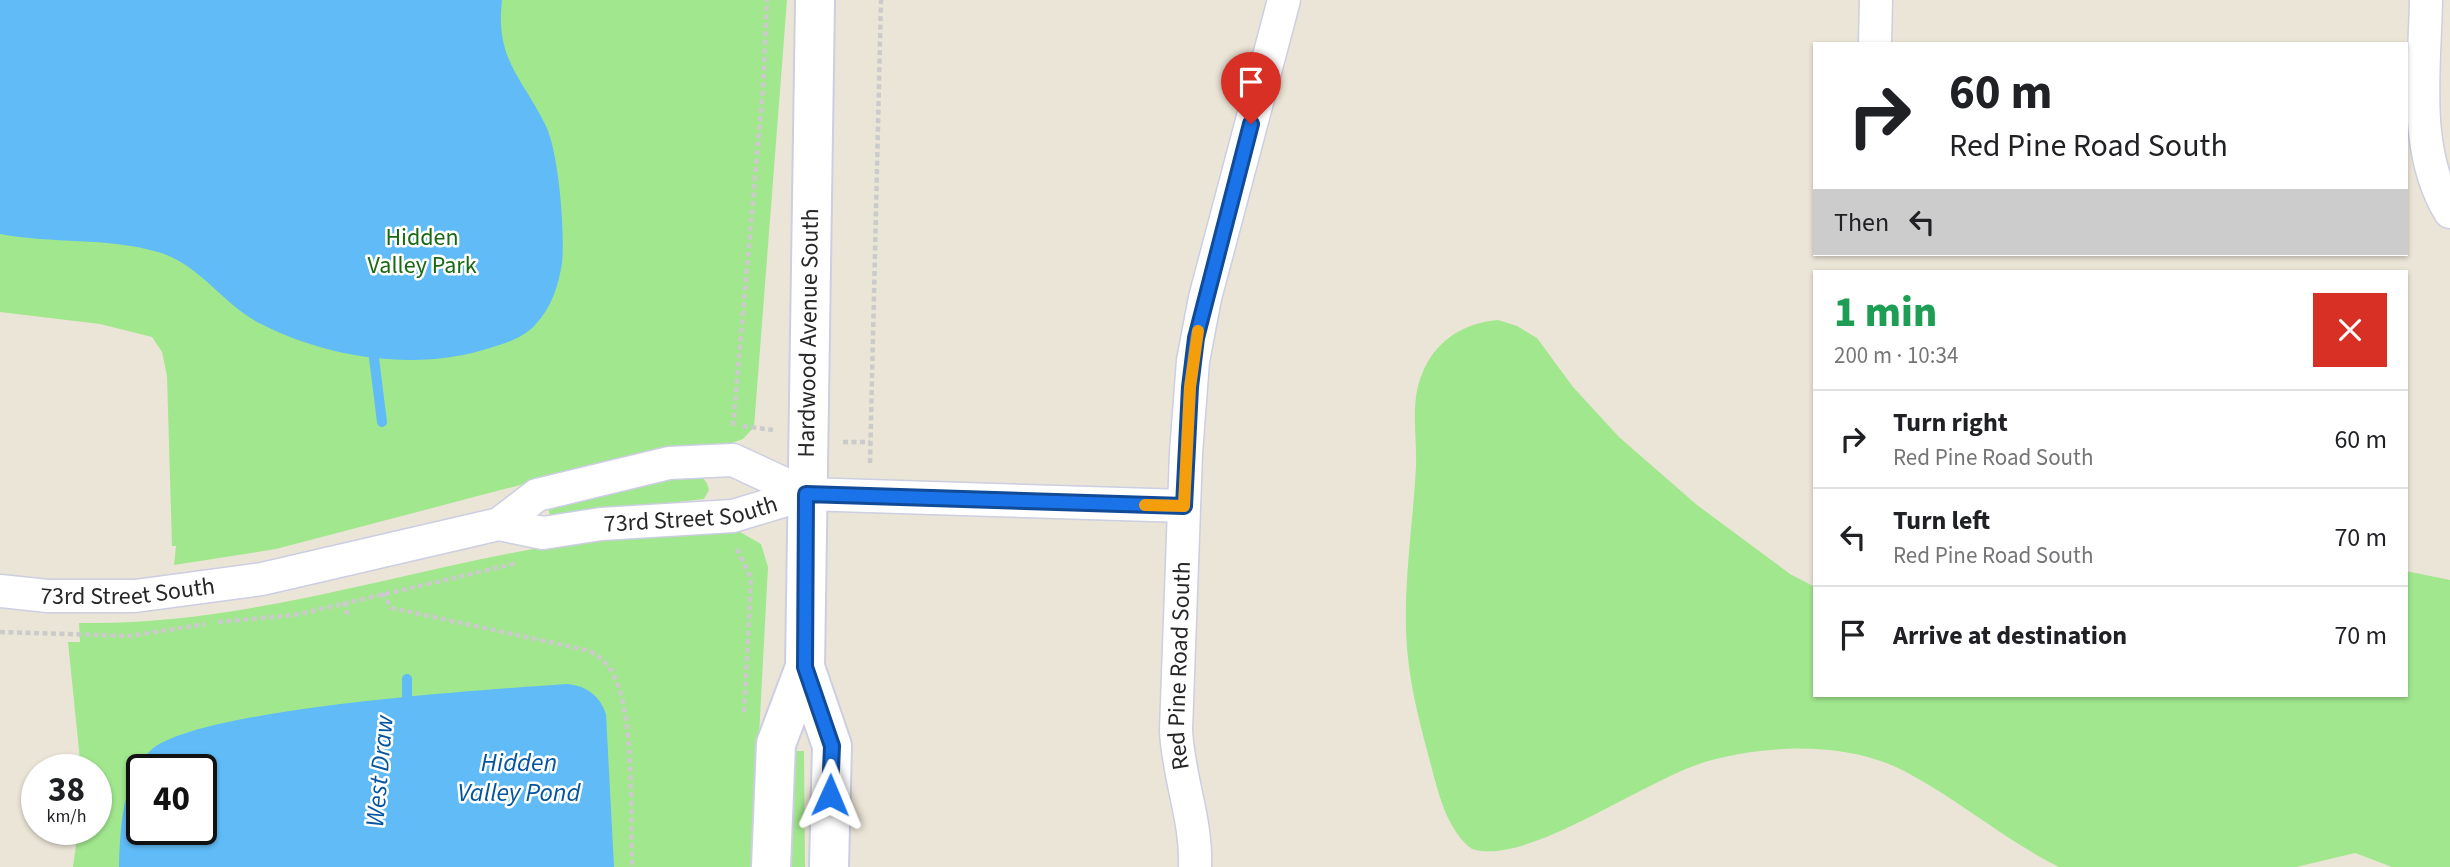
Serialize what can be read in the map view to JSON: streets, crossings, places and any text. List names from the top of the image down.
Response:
{
  "streets": {
    "street": ["Hardwood Avenue South", "73rd Street South", "Red Pine Road South"]
  },
  "crossings": [
    ["Hardwood Avenue South", "73rd Street South"]
  ],
  "water": ["Hidden Valley Pond", "West Draw"],
  "parks": ["Hidden Valley Park"],
  "page": {
    "turn": ["60 m", "Red Pine Road South"],
    "then": "Then",
    "heading": ["1 min", "200 m · 10:34"],
    "list": [
      {
        "name": "Turn right",
        "note": "Red Pine Road South",
        "value": "60 m"
      },
      {
        "name": "Turn left",
        "note": "Red Pine Road South",
        "value": "70 m"
      },
      {
        "name": "Arrive at destination",
        "value": "70 m"
      }
    ],
    "speed": "38 km/h",
    "limit": "40"
  }
}
